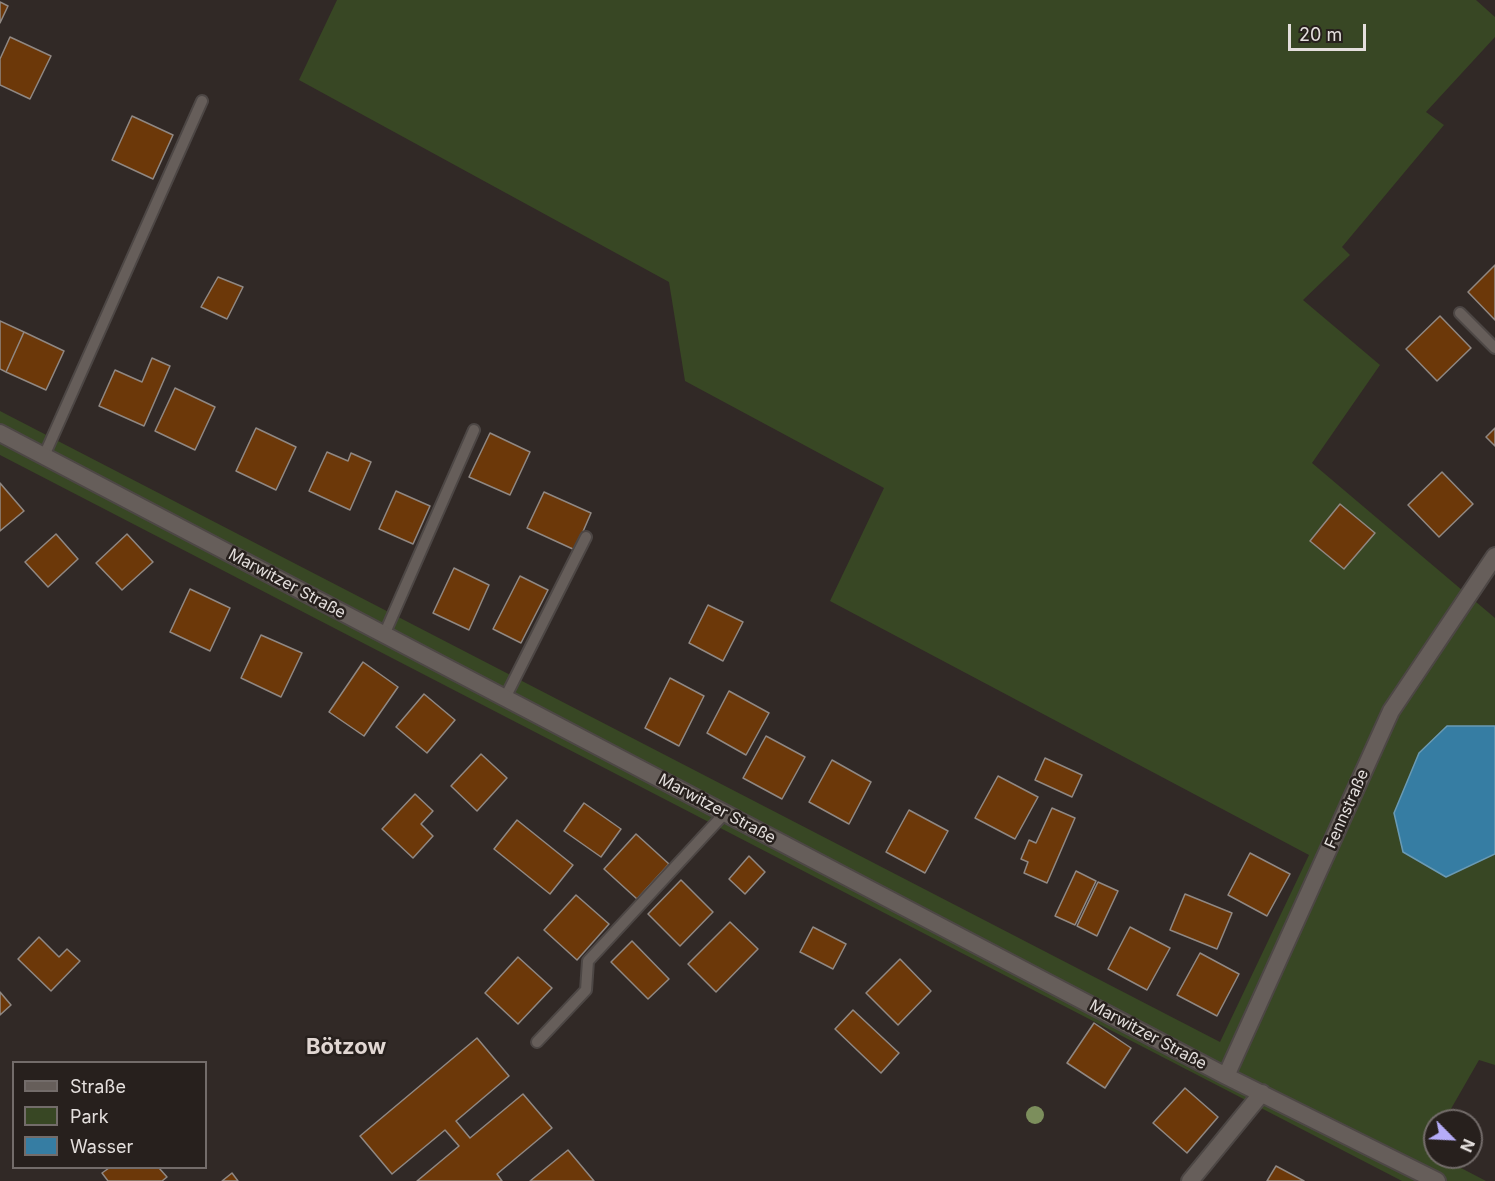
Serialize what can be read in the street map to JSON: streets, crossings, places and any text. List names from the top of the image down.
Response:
{
  "streets": {
    "street": ["Marwitzer Straße", "Fennstraße"]
  },
  "crossings": [
    ["Marwitzer Straße", "Fennstraße"]
  ],
  "districts": ["Bötzow"],
  "legend": ["Straße", "Park", "Wasser"],
  "scale_bar": "20 m",
  "north": "bottom right"
}
